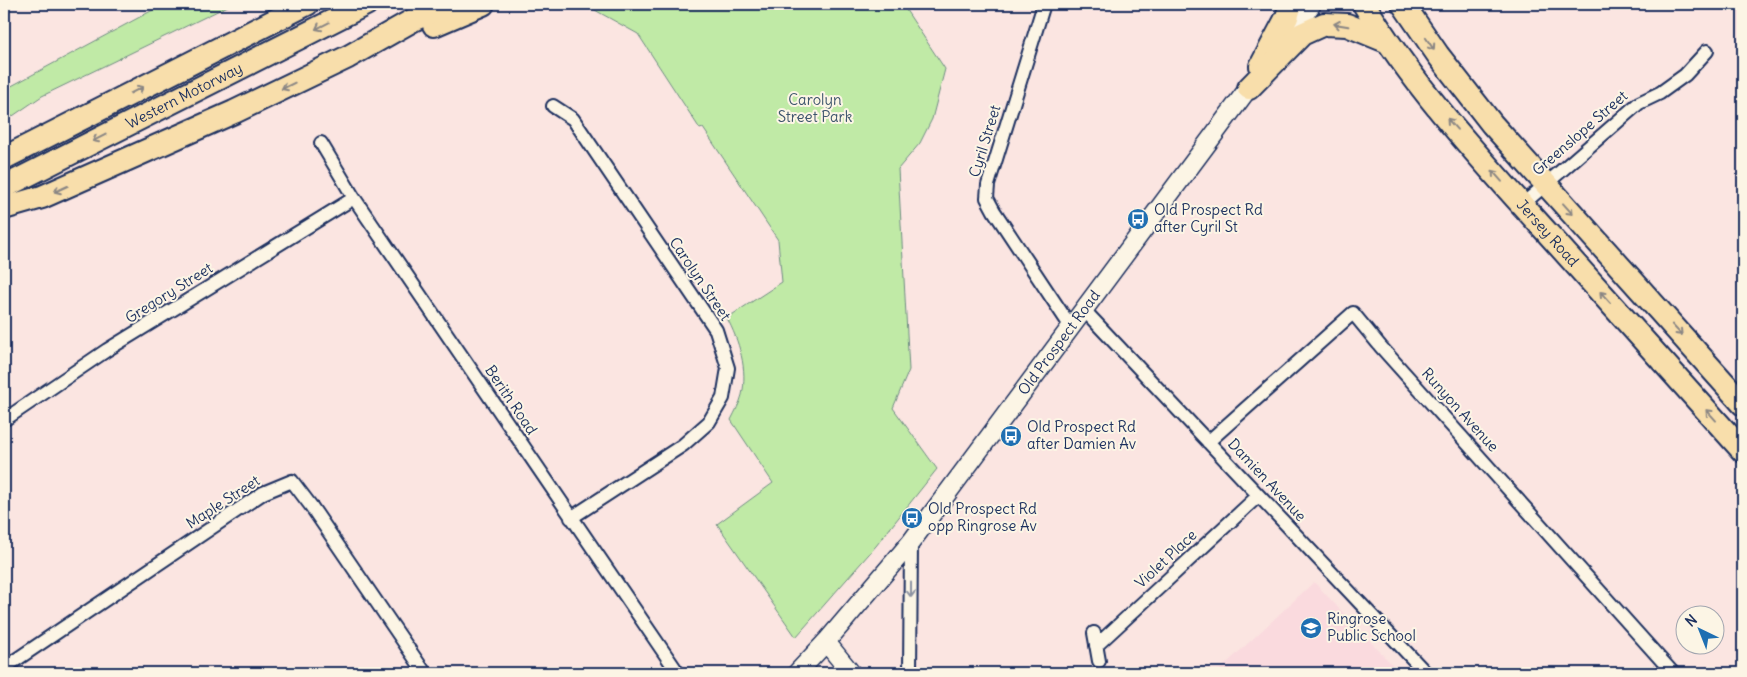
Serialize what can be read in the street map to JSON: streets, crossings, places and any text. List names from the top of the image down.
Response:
{
  "streets": {
    "highway": ["Western Motorway", "Jersey Road"],
    "main road": ["Old Prospect Road"],
    "street": [
      "Greenslope Street",
      "Cyril Street",
      "Carolyn Street",
      "Gregory Street",
      "Berith Road",
      "Runyon Avenue",
      "Damien Avenue",
      "Maple Street",
      "Violet Place"
    ]
  },
  "crossings": [
    ["Greenslope Street", "Jersey Road"],
    ["Cyril Street", "Old Prospect Road"],
    ["Carolyn Street", "Berith Road"],
    ["Gregory Street", "Berith Road"],
    ["Old Prospect Road", "Damien Avenue"],
    ["Runyon Avenue", "Damien Avenue"],
    ["Damien Avenue", "Violet Place"]
  ],
  "parks": ["Carolyn Street Park"],
  "places": {
    "bus stop": ["Old Prospect Rd after Cyril St", "Old Prospect Rd after Damien Av", "Old Prospect Rd opp Ringrose Av"],
    "school or university": ["Ringrose Public School"]
  },
  "north": "top left"
}
